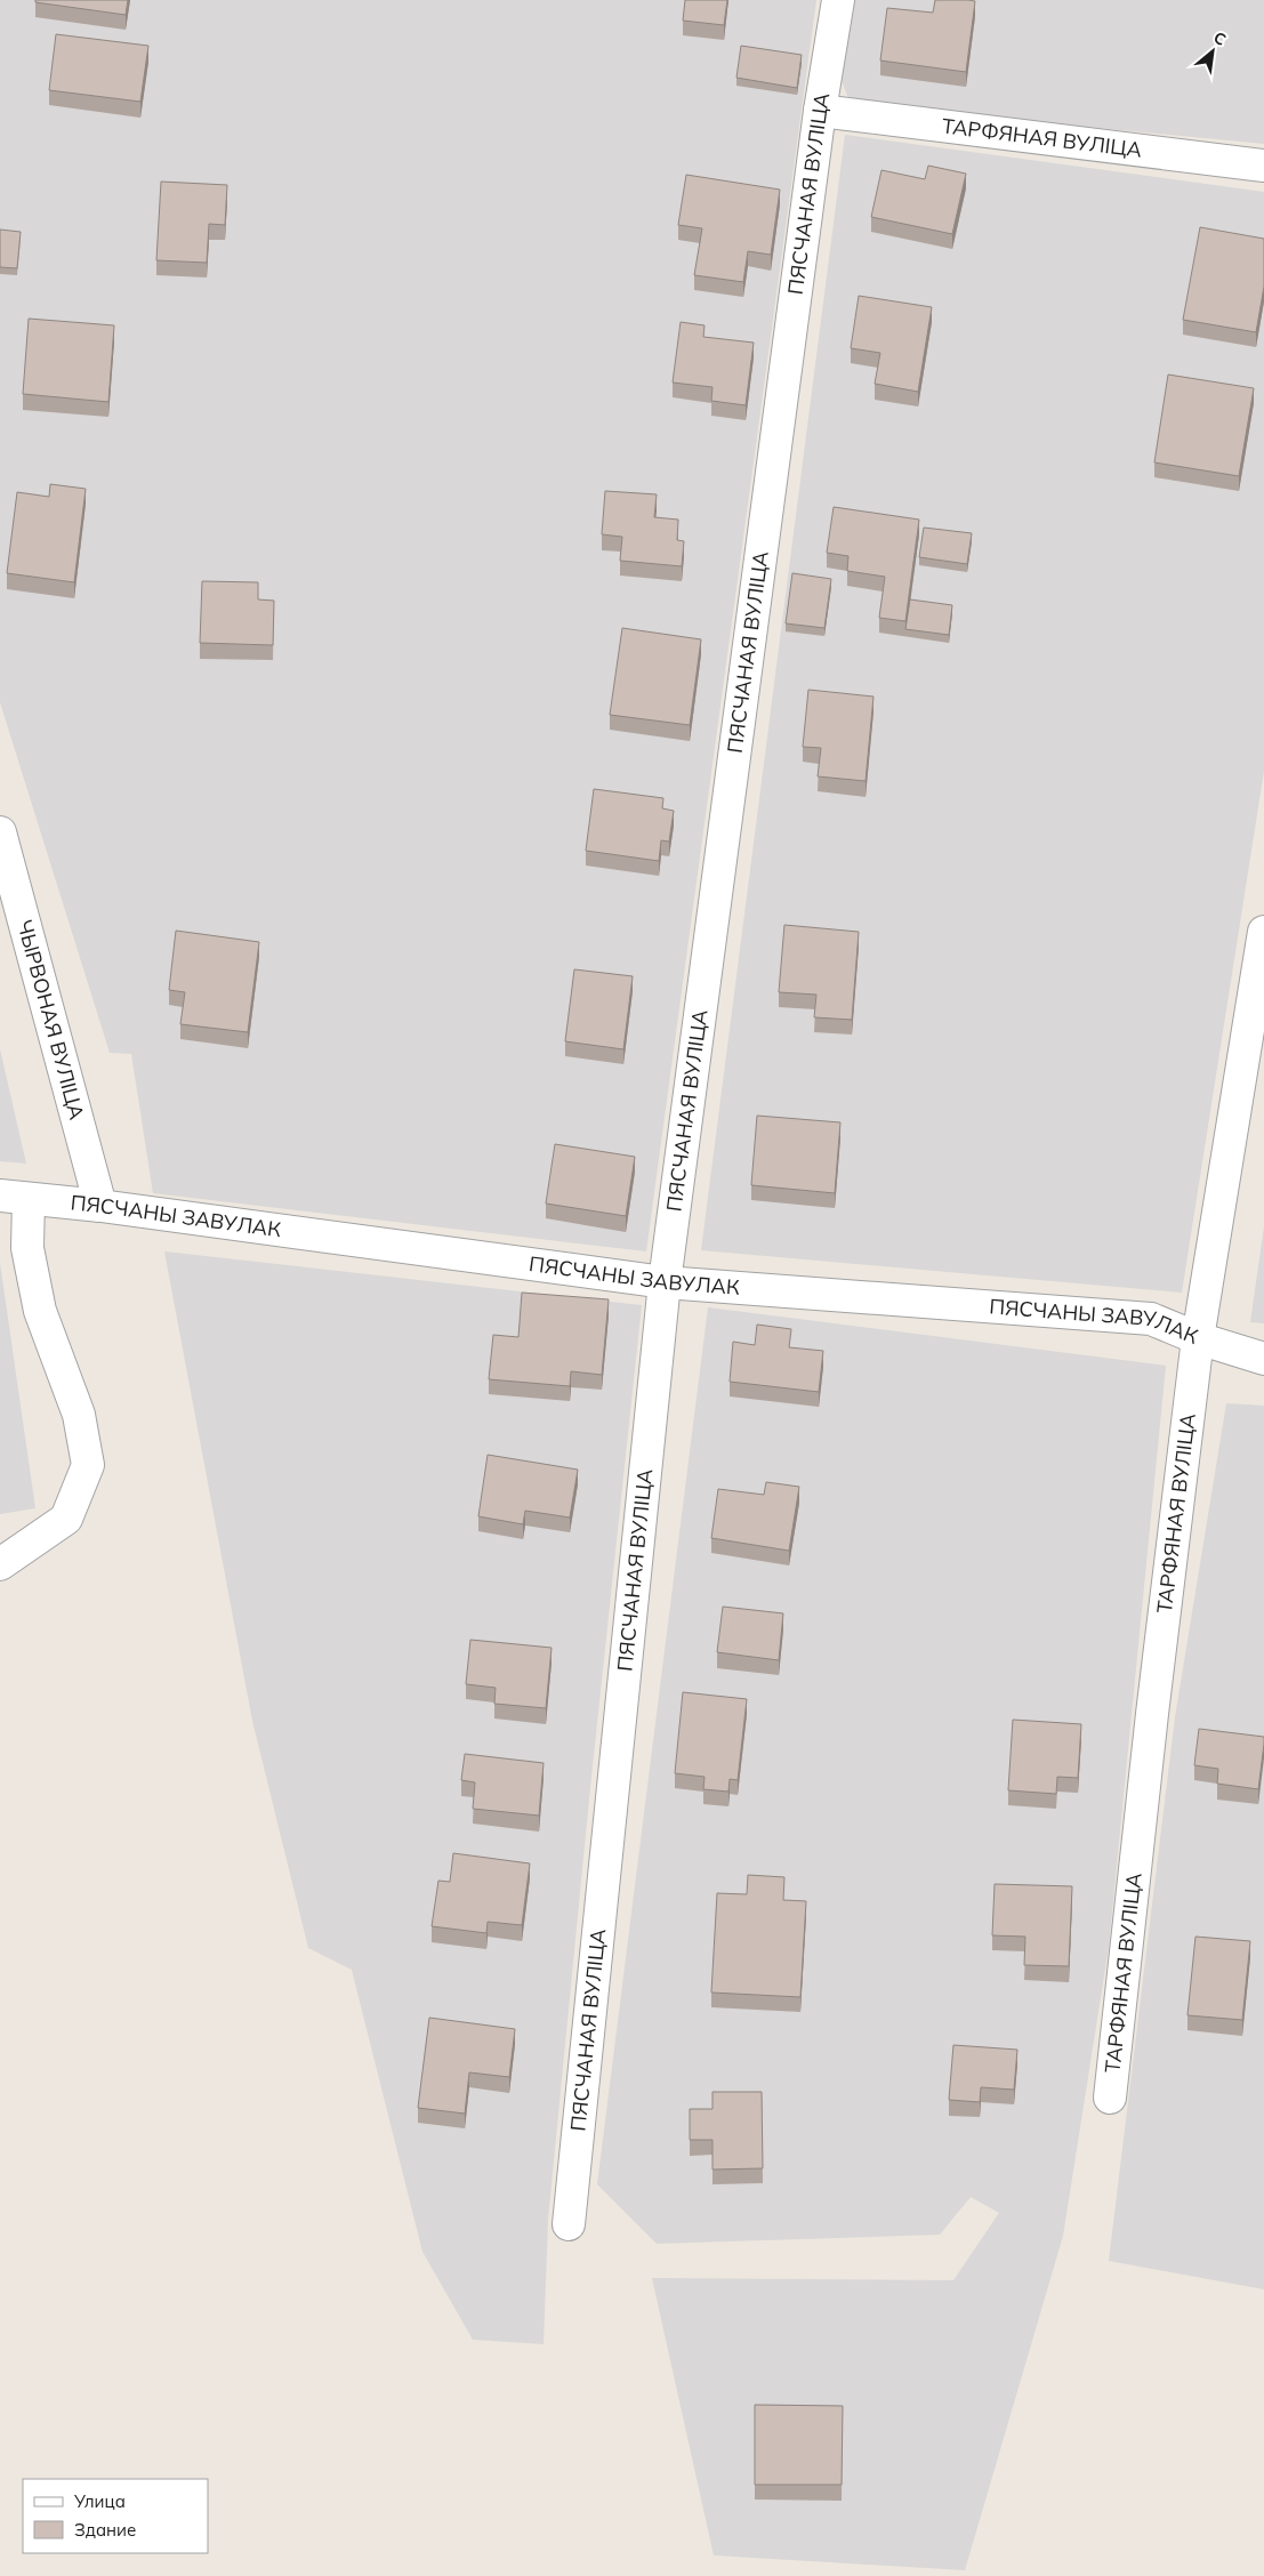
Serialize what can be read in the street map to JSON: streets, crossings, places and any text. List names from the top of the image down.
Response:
{
  "streets": {
    "street": [
      "ТАРФЯНАЯ ВУЛІЦА",
      "ПЯСЧАНАЯ ВУЛІЦА",
      "ЧЫРВОНАЯ ВУЛІЦА",
      "ПЯСЧАНЫ ЗАВУЛАК"
    ]
  },
  "crossings": [
    ["ТАРФЯНАЯ ВУЛІЦА", "ПЯСЧАНАЯ ВУЛІЦА"],
    ["ТАРФЯНАЯ ВУЛІЦА", "ПЯСЧАНЫ ЗАВУЛАК"],
    ["ПЯСЧАНАЯ ВУЛІЦА", "ПЯСЧАНЫ ЗАВУЛАК"],
    ["ЧЫРВОНАЯ ВУЛІЦА", "ПЯСЧАНЫ ЗАВУЛАК"]
  ],
  "legend": ["Улица", "Здание"],
  "north": "top right"
}
